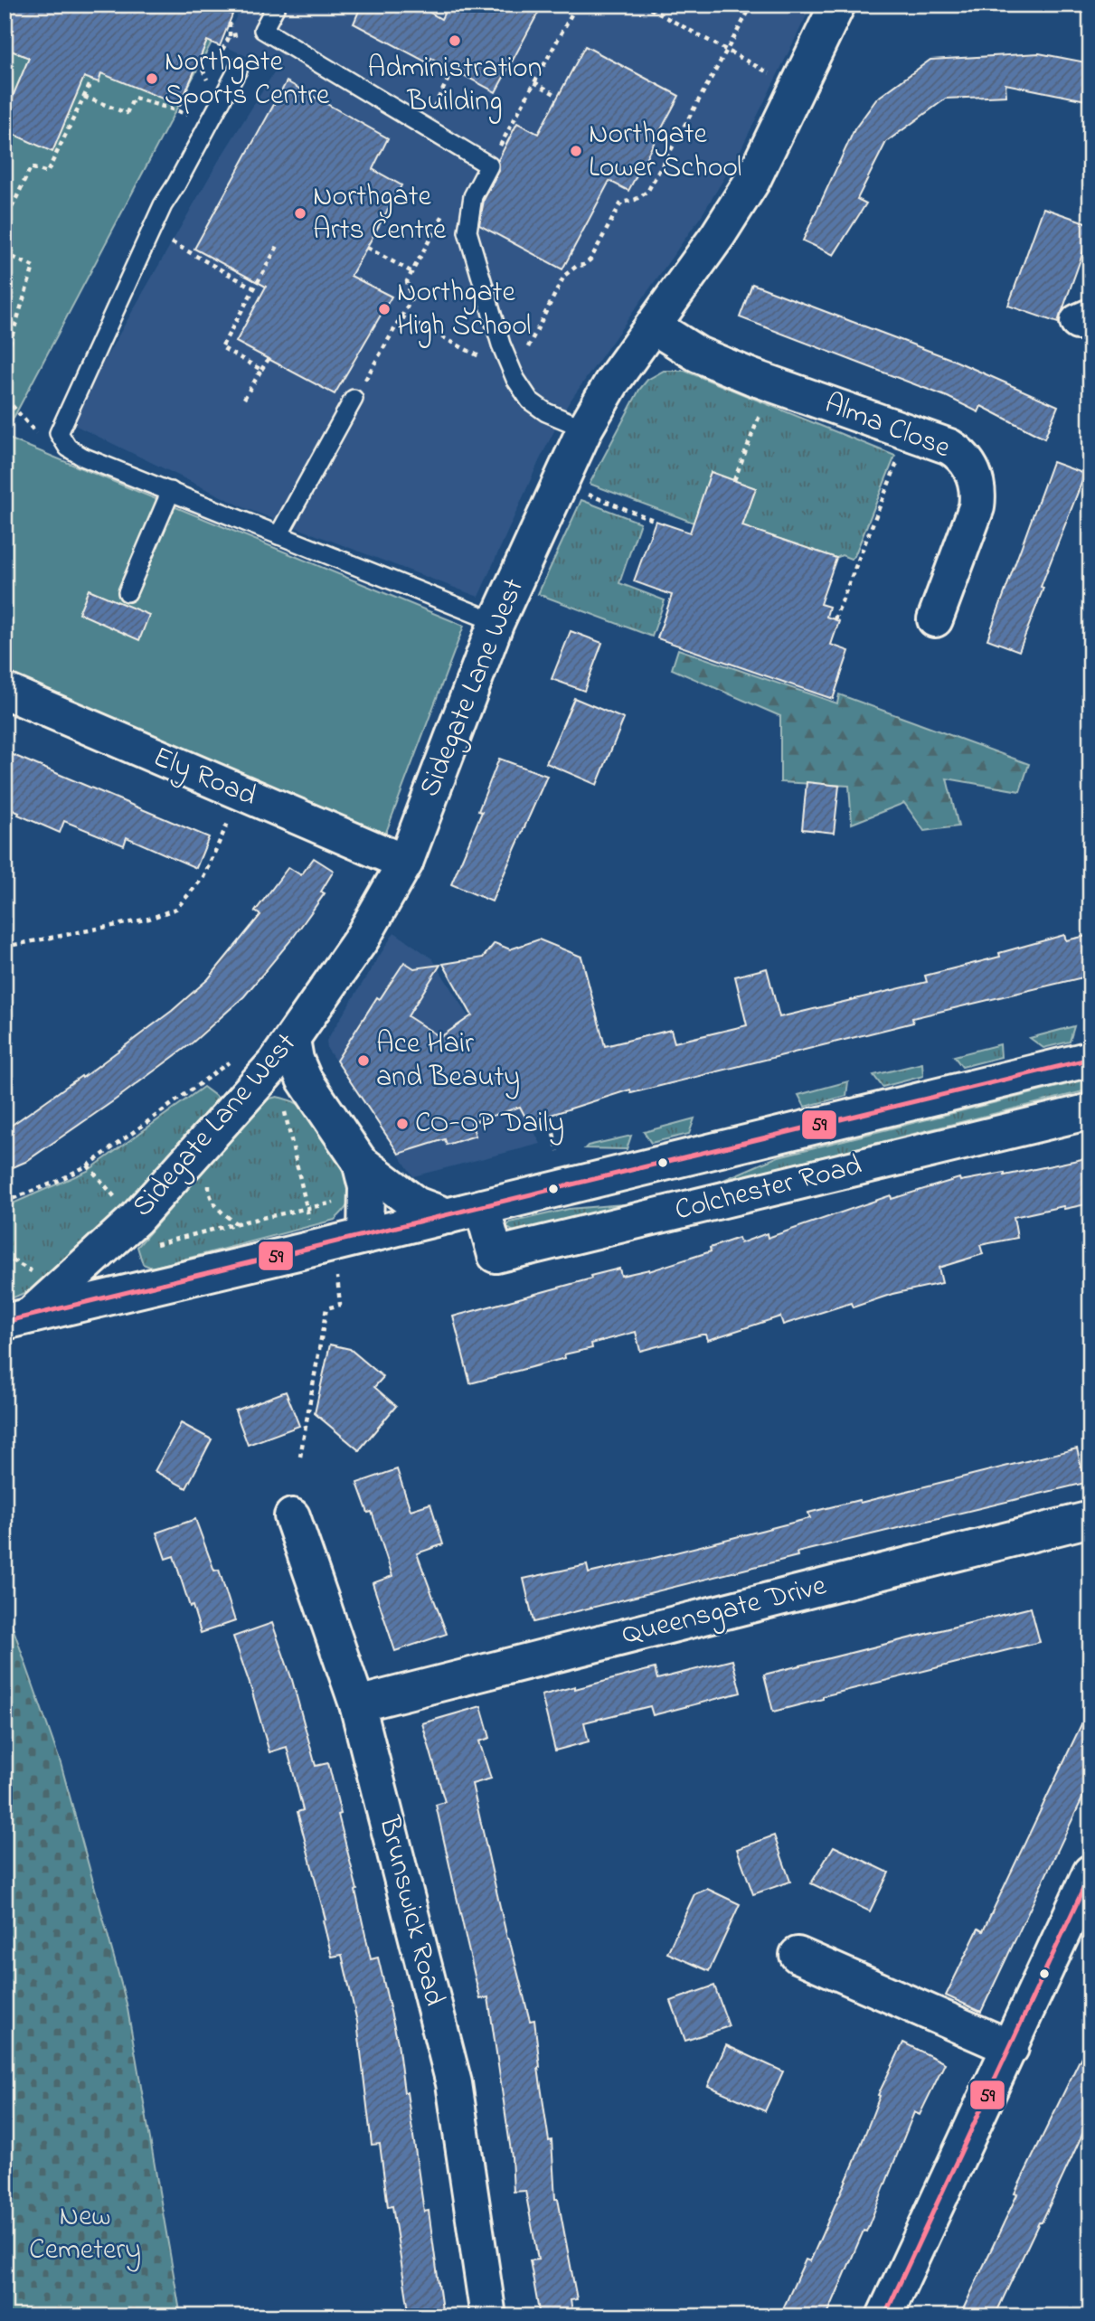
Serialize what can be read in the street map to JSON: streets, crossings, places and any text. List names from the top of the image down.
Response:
{
  "streets": {
    "street": [
      "Alma Close",
      "Sidegate Lane West",
      "Ely Road",
      "Colchester Road",
      "Queensgate Drive",
      "Brunswick Road"
    ]
  },
  "crossings": [
    ["Alma Close", "Sidegate Lane West"],
    ["Sidegate Lane West", "Ely Road"],
    ["Sidegate Lane West", "Colchester Road"],
    ["Queensgate Drive", "Brunswick Road"]
  ],
  "parks": ["New Cemetery"],
  "places": [
    "Administration Building",
    "Northgate Sports Centre",
    "Northgate Lower School",
    "Northgate Arts Centre",
    "Northgate High School",
    "Ace Hair and Beauty",
    "CO-OP Daily"
  ],
  "lines": ["transit line 59"]
}
